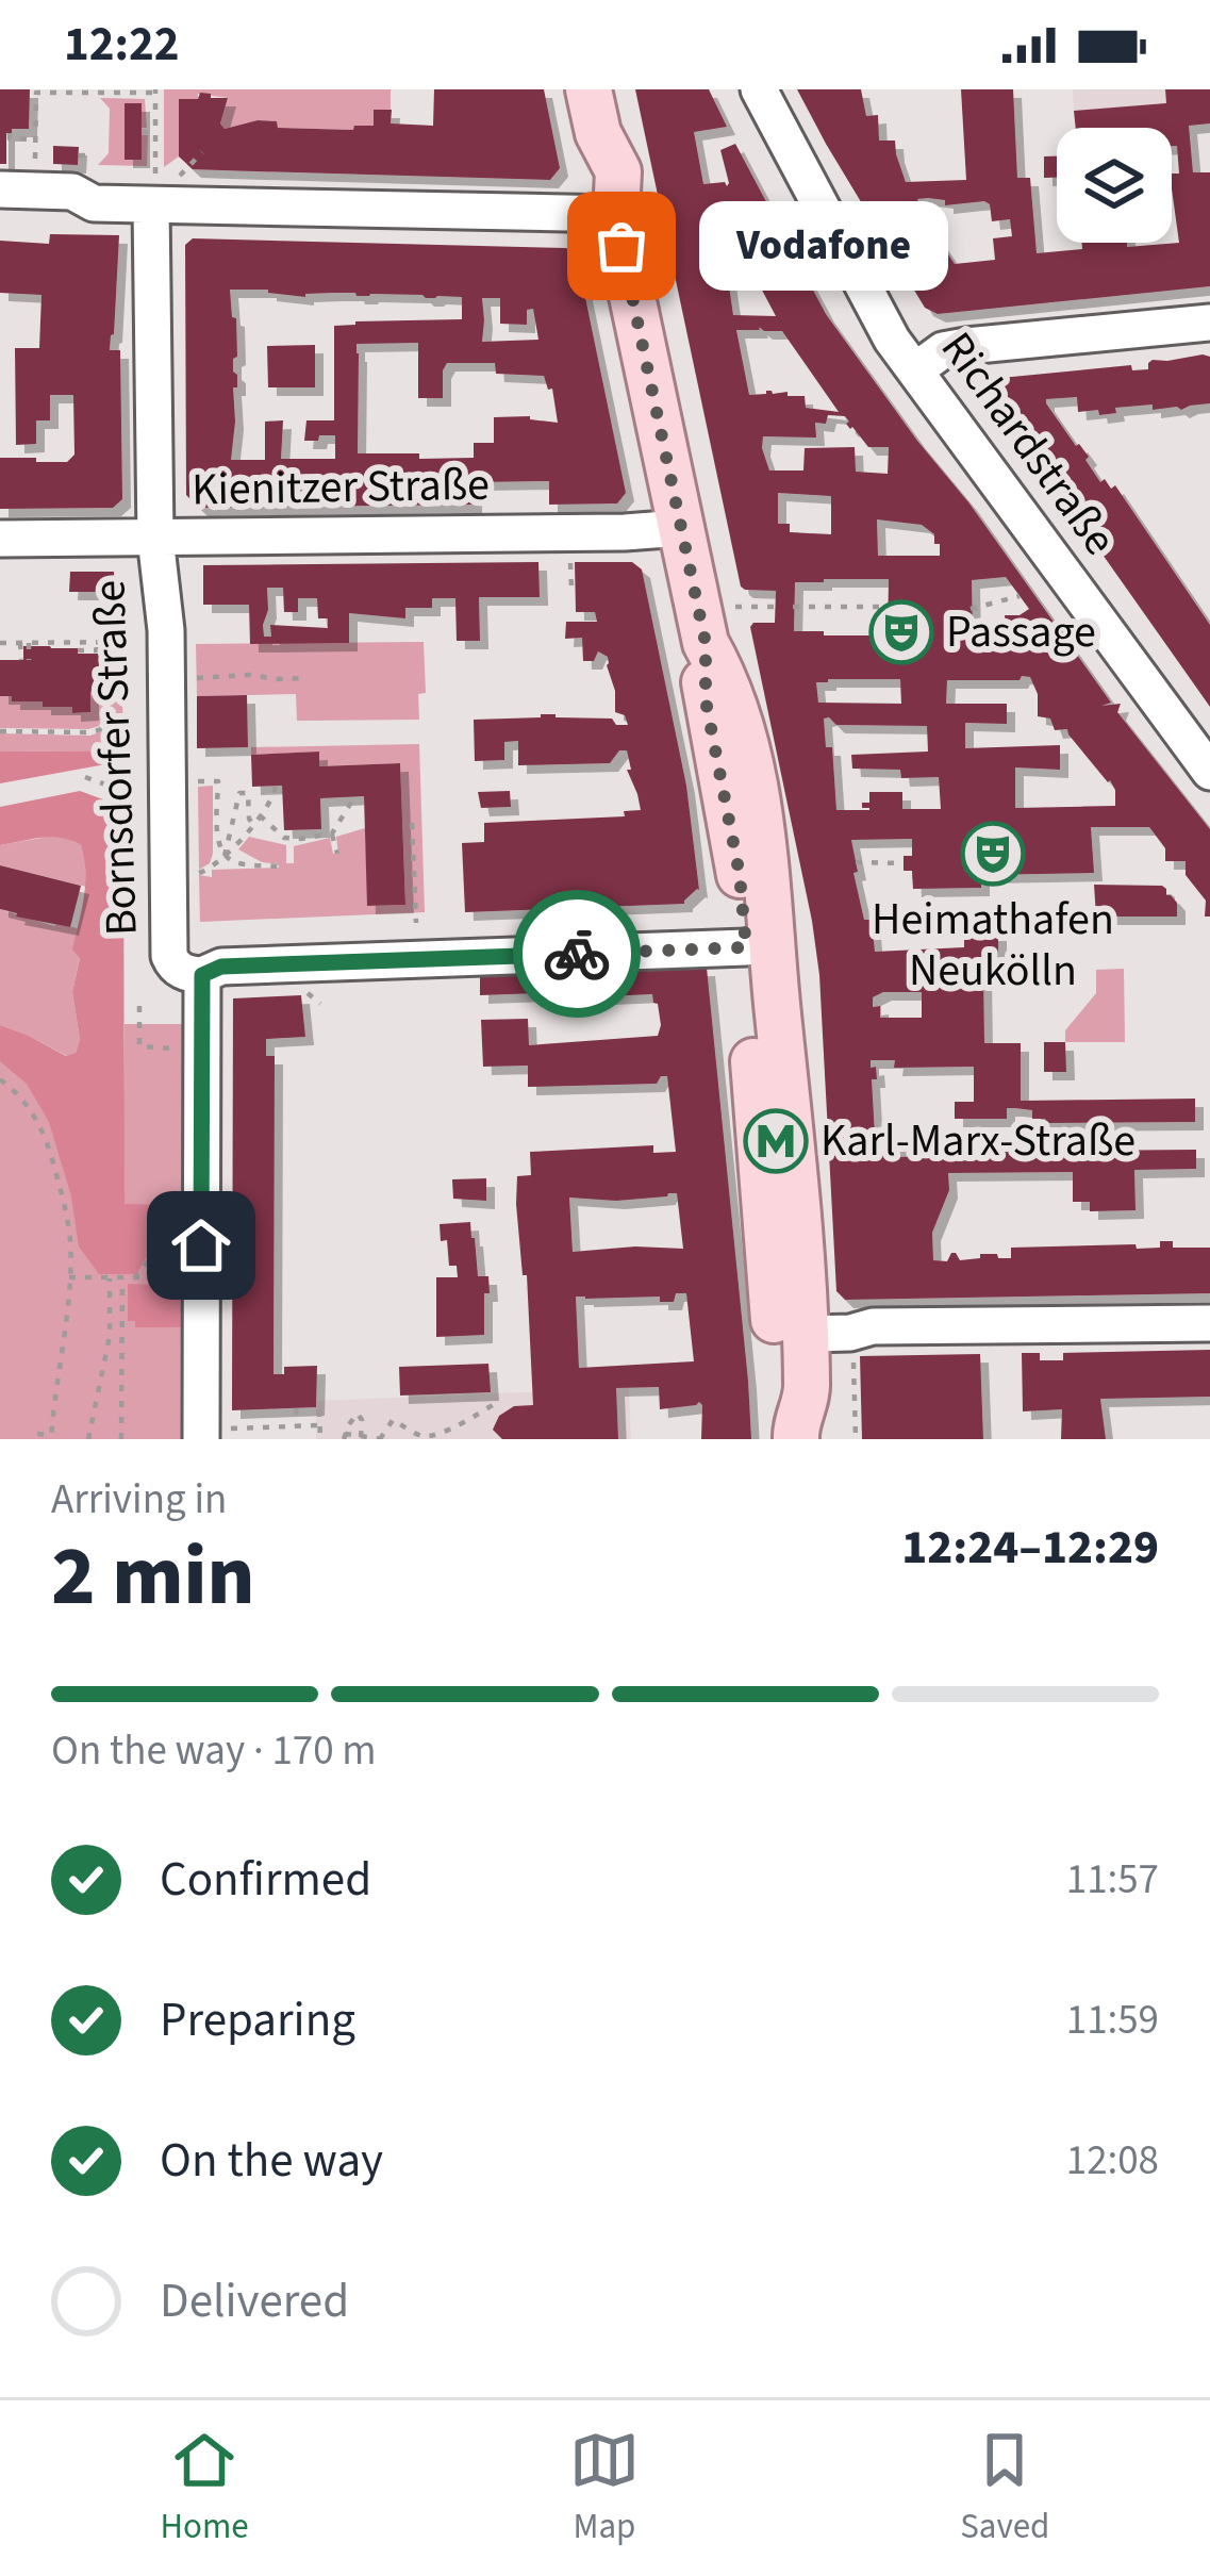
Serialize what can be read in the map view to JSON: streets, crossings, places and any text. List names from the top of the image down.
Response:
{
  "streets": {
    "street": ["Richardstraße", "Kienitzer Straße", "Bornsdorfer Straße"]
  },
  "crossings": [
    ["Kienitzer Straße", "Bornsdorfer Straße"]
  ],
  "places": {
    "other": ["Vodafone"],
    "theatre": ["Passage", "Heimathafen Neukölln"],
    "metro station": ["Karl-Marx-Straße"]
  },
  "page": {
    "status": "12:22",
    "bubble": "Vodafone",
    "heading": ["2 min", "Arriving in", "12:24–12:29"],
    "bar": "On the way · 170 m",
    "list": [
      ["Confirmed", "11:57"],
      ["Preparing", "11:59"],
      ["On the way", "12:08"],
      "Delivered"
    ],
    "tabs": ["Home", "Map", "Saved"]
  }
}
